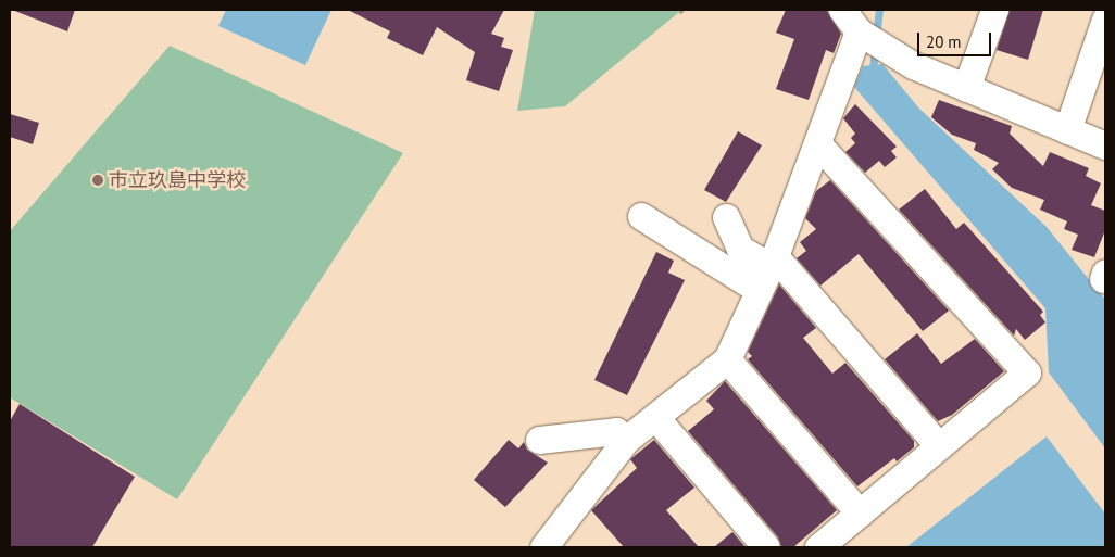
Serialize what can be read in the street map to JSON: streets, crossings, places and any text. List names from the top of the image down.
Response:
{
  "places": ["市立玖島中学校"],
  "scale_bar": "20 m"
}
